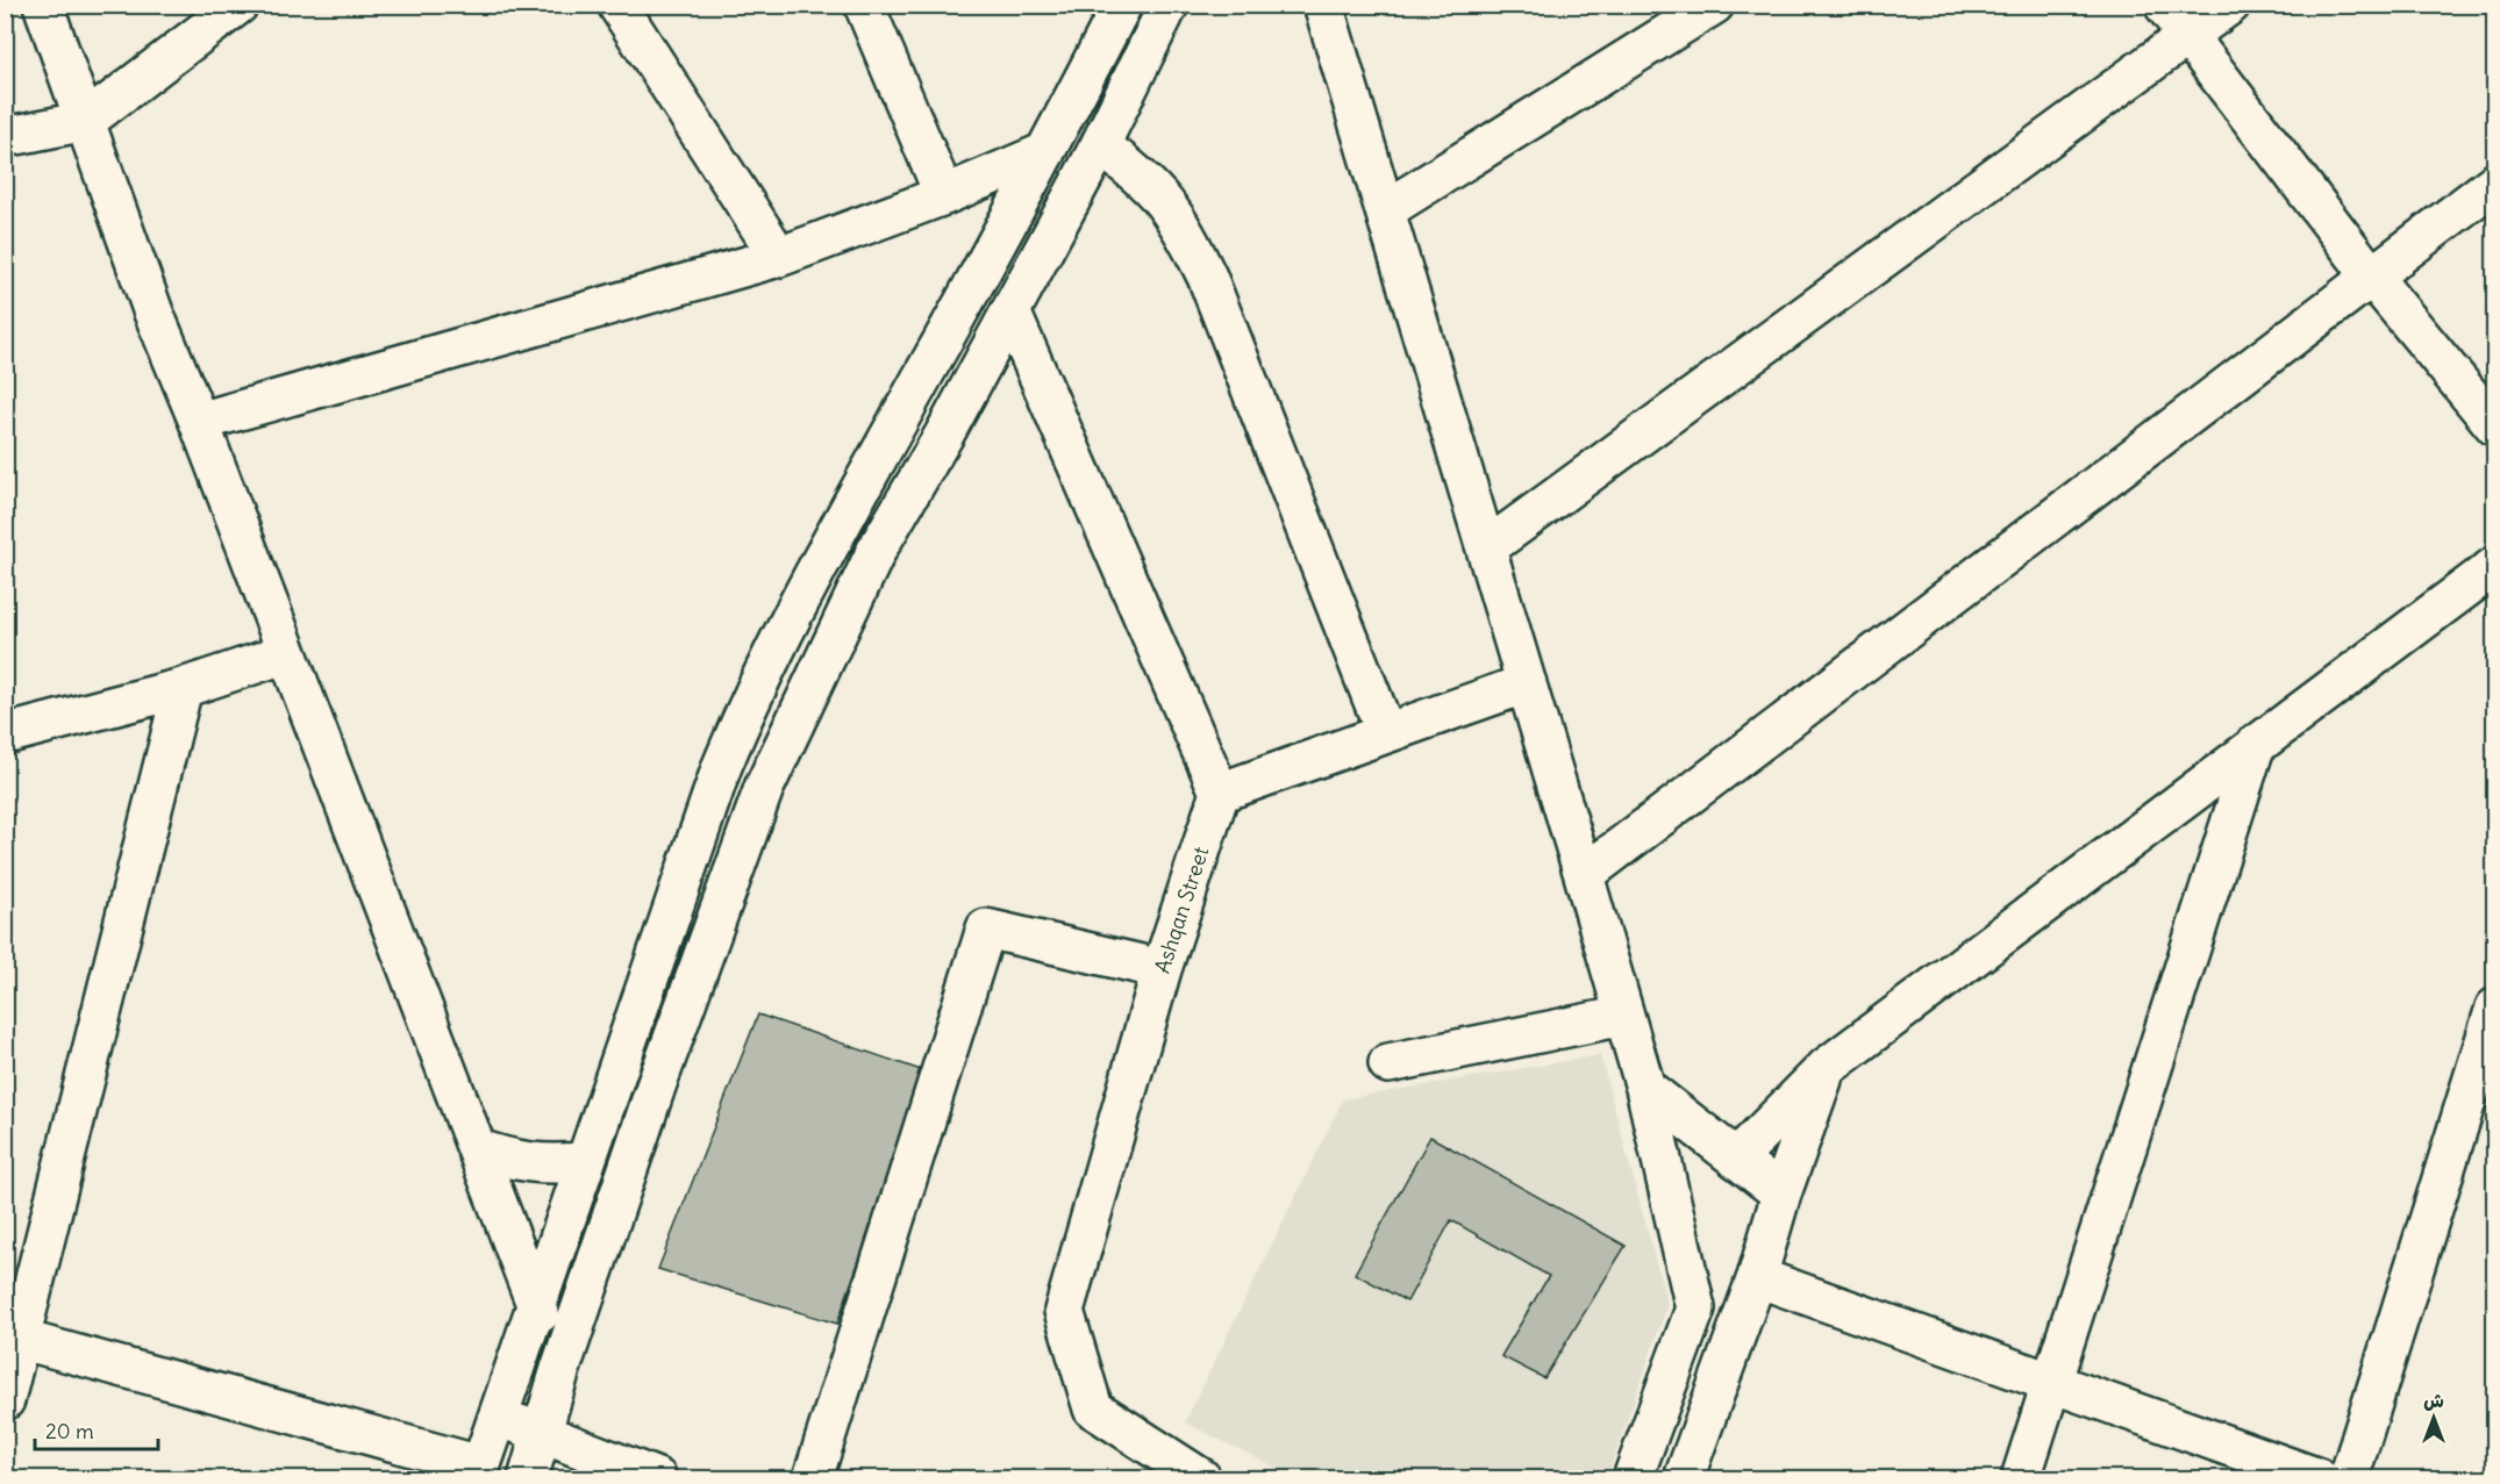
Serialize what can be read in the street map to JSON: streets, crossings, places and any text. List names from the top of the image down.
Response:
{
  "streets": {
    "street": ["Ashqan Street"]
  },
  "scale_bar": "20 m",
  "north": "top"
}
